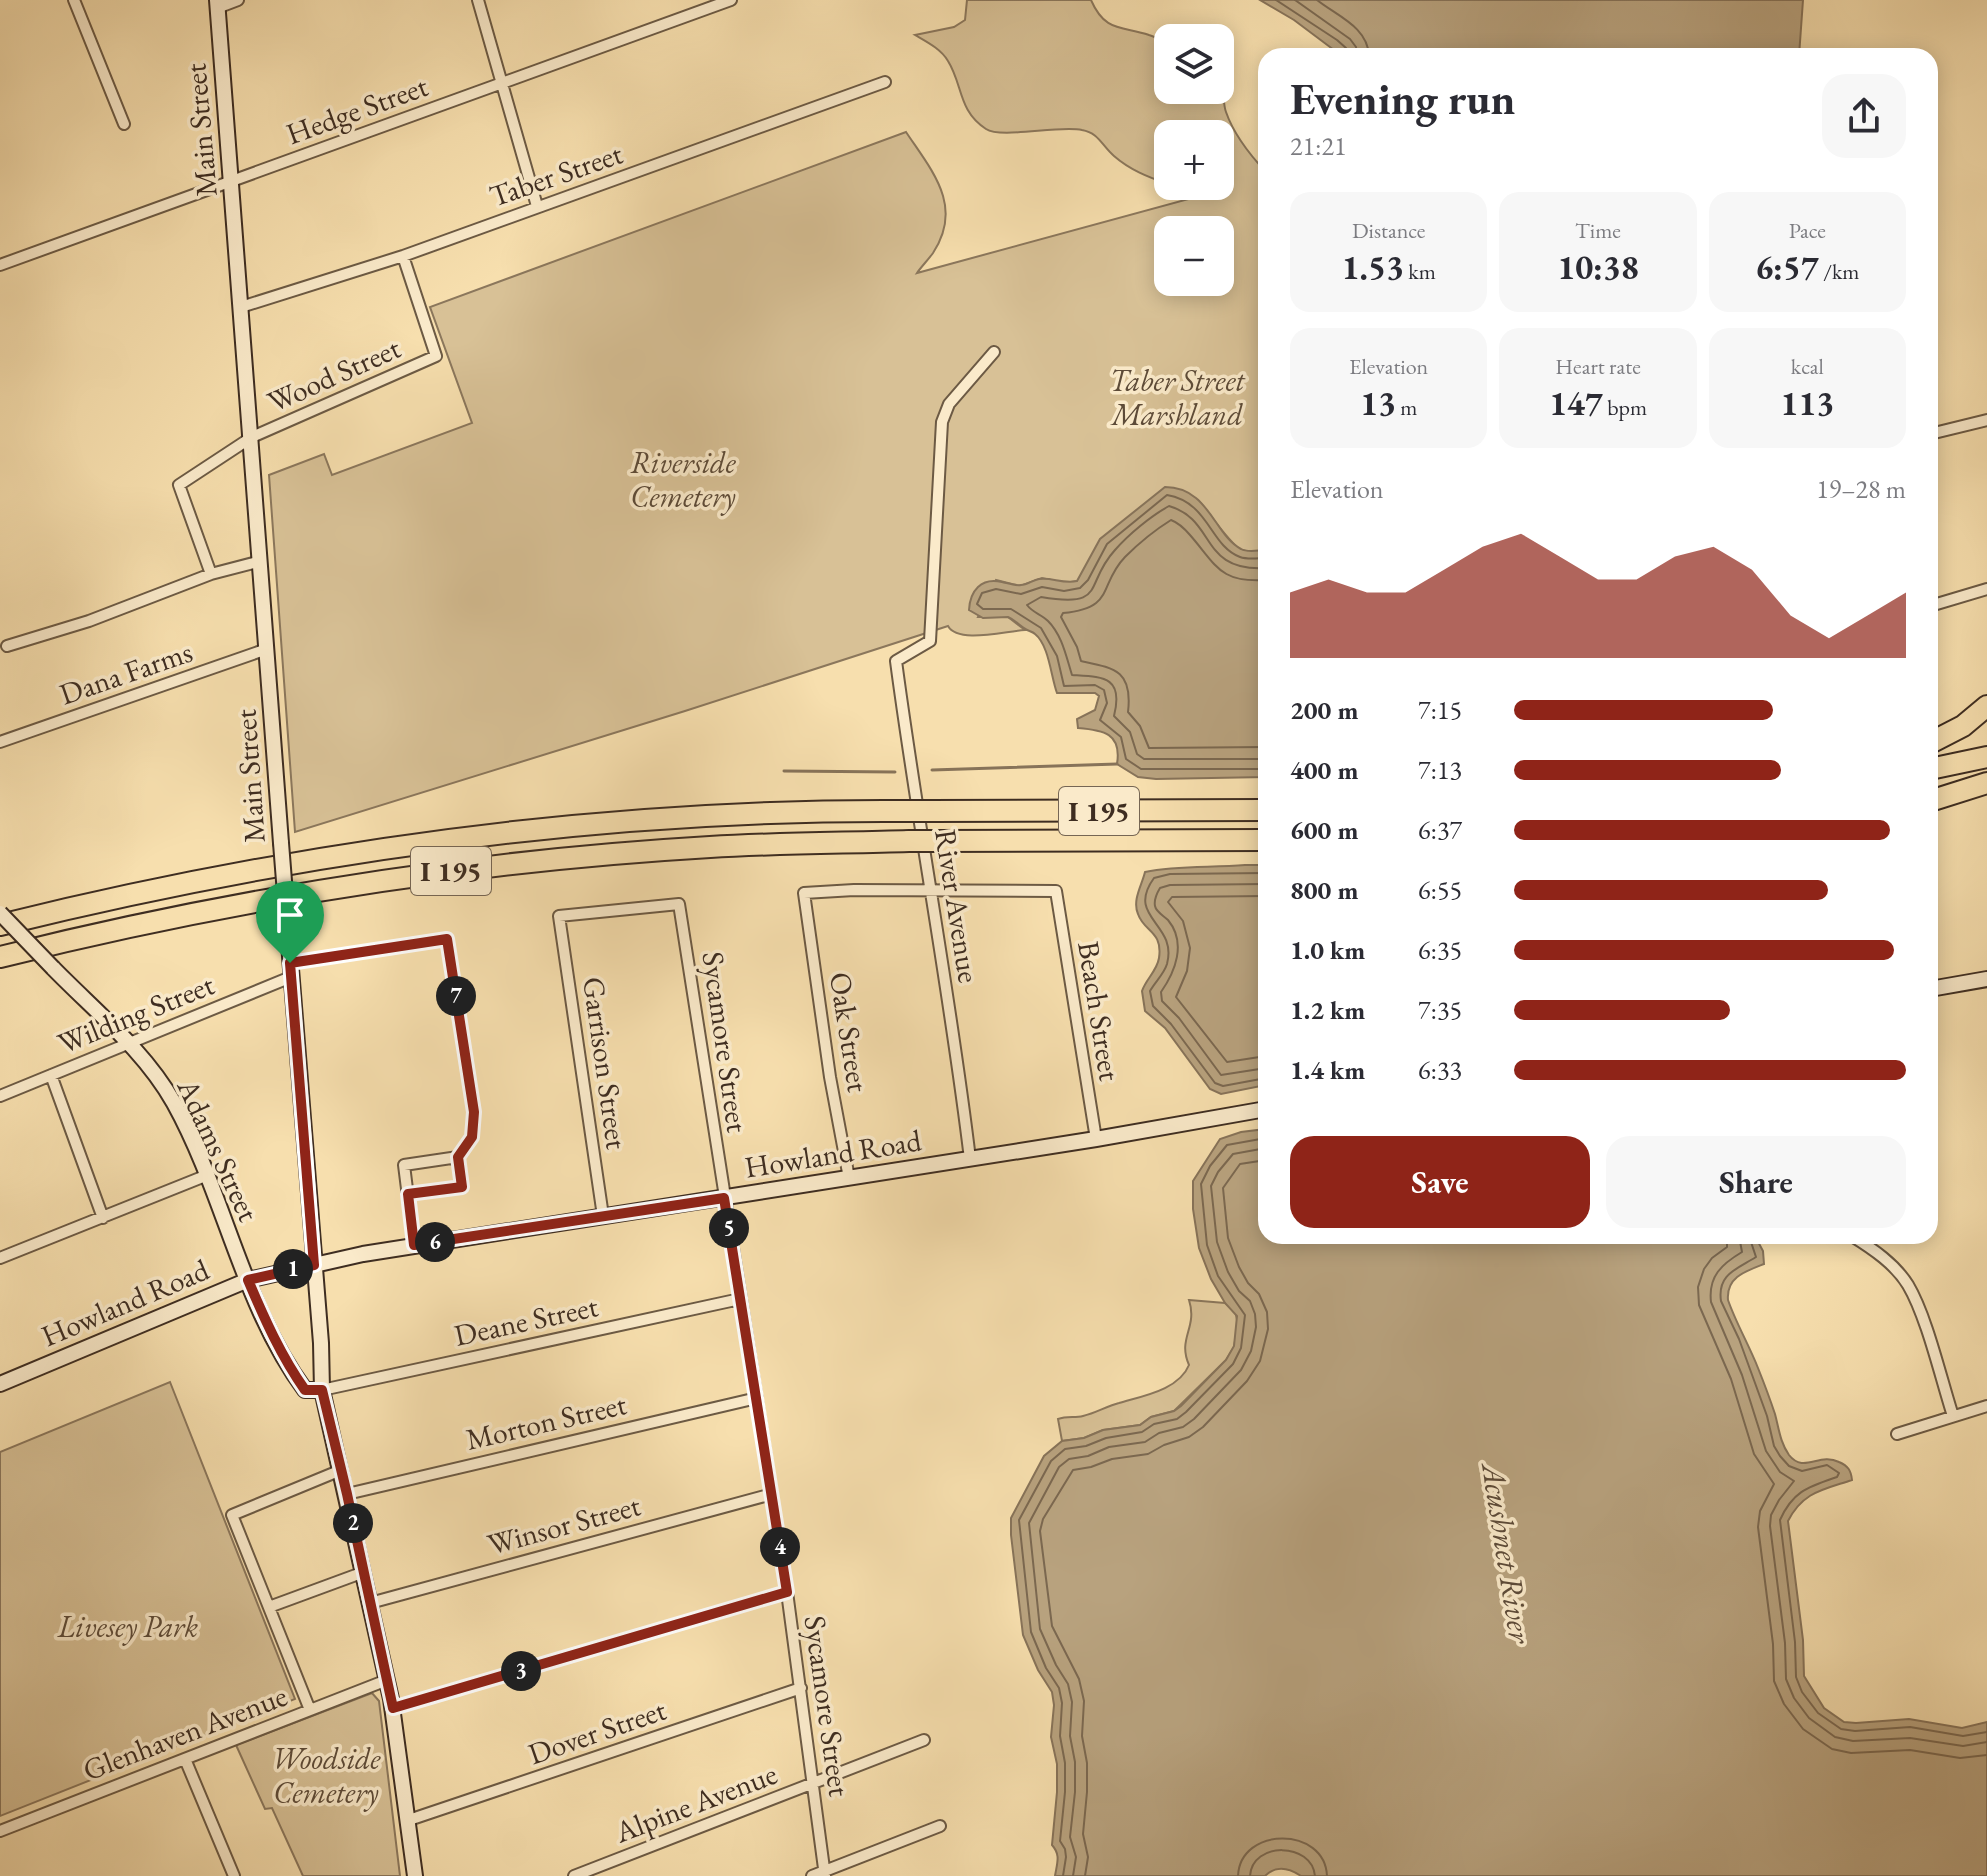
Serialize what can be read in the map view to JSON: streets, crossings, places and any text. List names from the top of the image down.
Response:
{
  "streets": {
    "highway": ["I 195"],
    "main road": ["Main Street", "Adams Street", "Howland Road"],
    "street": [
      "Hedge Street",
      "Taber Street",
      "Wood Street",
      "Dana Farms",
      "River Avenue",
      "Beach Street",
      "Wilding Street",
      "Oak Street",
      "Sycamore Street",
      "Garrison Street",
      "Deane Street",
      "Morton Street",
      "Winsor Street",
      "Dover Street",
      "Glenhaven Avenue",
      "Alpine Avenue"
    ]
  },
  "crossings": [
    ["Hedge Street", "Main Street"],
    ["Main Street", "Taber Street"],
    ["Main Street", "Wood Street"],
    ["Main Street", "Dana Farms"],
    ["Main Street", "Wilding Street"],
    ["Main Street", "Adams Street"],
    ["Main Street", "Howland Road"],
    ["Main Street", "Deane Street"],
    ["Main Street", "Morton Street"],
    ["Main Street", "Winsor Street"],
    ["Main Street", "Dover Street"],
    ["Main Street", "Glenhaven Avenue"],
    ["Taber Street", "Wood Street"],
    ["River Avenue", "Beach Street"],
    ["River Avenue", "Oak Street"],
    ["River Avenue", "Howland Road"],
    ["Beach Street", "Oak Street"],
    ["Beach Street", "Howland Road"],
    ["Wilding Street", "Adams Street"],
    ["Oak Street", "Howland Road"],
    ["Sycamore Street", "Garrison Street"],
    ["Sycamore Street", "Howland Road"],
    ["Sycamore Street", "Deane Street"],
    ["Sycamore Street", "Morton Street"],
    ["Sycamore Street", "Winsor Street"],
    ["Sycamore Street", "Dover Street"],
    ["Sycamore Street", "Alpine Avenue"],
    ["Garrison Street", "Howland Road"],
    ["Adams Street", "Howland Road"],
    ["Adams Street", "Deane Street"]
  ],
  "water": ["Acushnet River"],
  "parks": [
    "Taber Street Marshland",
    "Riverside Cemetery",
    "Livesey Park",
    "Woodside Cemetery"
  ],
  "page": {
    "map_buttons": ["+", "−"],
    "heading": ["Evening run", "21:21"],
    "stats": [
      ["Distance", "1.53 km"],
      ["Time", "10:38"],
      ["Pace", "6:57 /km"],
      ["Elevation", "13 m"],
      ["Heart rate", "147 bpm"],
      ["kcal", "113"]
    ],
    "chart": ["Elevation", "19–28 m"],
    "list": [
      {
        "name": "200 m",
        "note": "7:15"
      },
      {
        "name": "400 m",
        "note": "7:13"
      },
      {
        "name": "600 m",
        "note": "6:37"
      },
      {
        "name": "800 m",
        "note": "6:55"
      },
      {
        "name": "1.0 km",
        "note": "6:35"
      },
      {
        "name": "1.2 km",
        "note": "7:35"
      },
      {
        "name": "1.4 km",
        "note": "6:33"
      }
    ],
    "pins": [
      "7",
      "5",
      "6",
      "1",
      "2",
      "4",
      "3"
    ],
    "buttons": ["Save", "Share"]
  }
}
